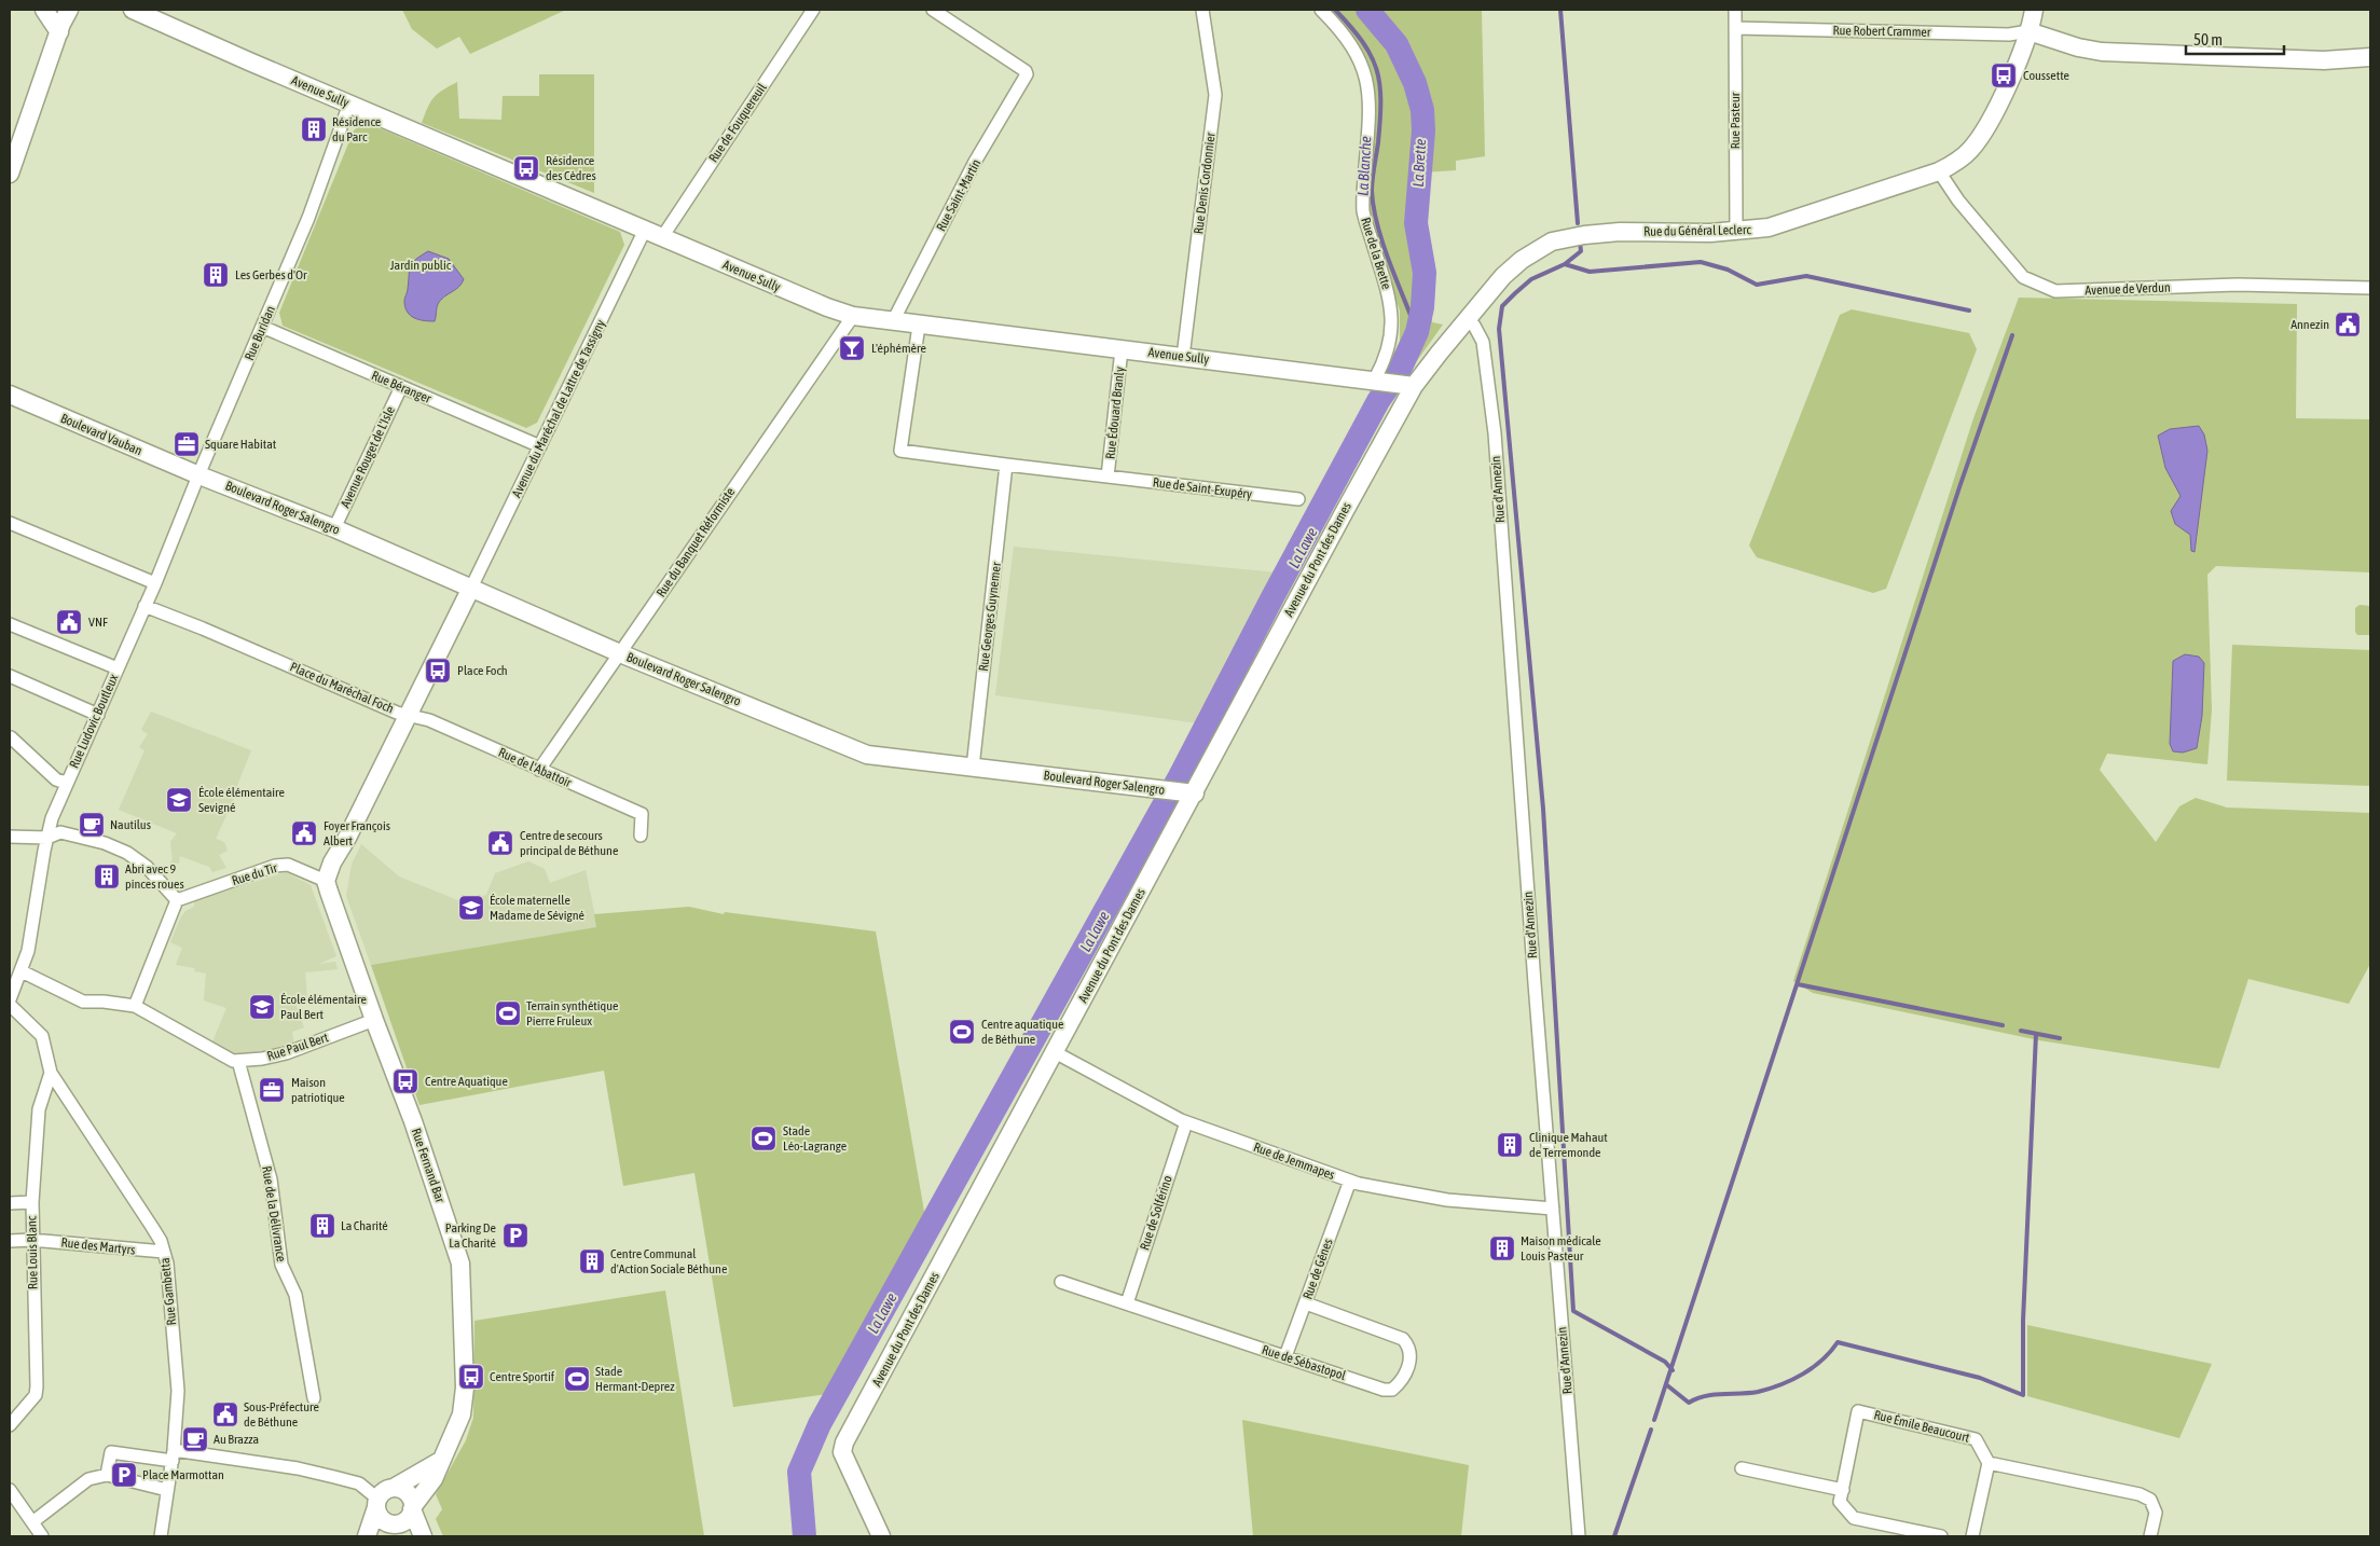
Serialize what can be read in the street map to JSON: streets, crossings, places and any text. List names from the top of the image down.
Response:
{
  "streets": {
    "street": [
      "Rue Robert Crammer",
      "Avenue Sully",
      "Rue Pasteur",
      "Rue de Fouquereuil",
      "Rue Denis Cordonnier",
      "Rue Saint-Martin",
      "Rue du Général Leclerc",
      "Rue de la Brette",
      "Avenue de Verdun",
      "Rue Buridan",
      "Rue Béranger",
      "Avenue du Maréchal de Lattre de Tassigny",
      "Rue Édouard Branly",
      "Boulevard Vauban",
      "Avenue Rouget de L'Isle",
      "Rue de Saint-Exupéry",
      "Rue d'Annezin",
      "Boulevard Roger Salengro",
      "Rue du Banquet Réformiste",
      "Avenue du Pont des Dames",
      "Rue Georges Guynemer",
      "Place du Maréchal Foch",
      "Rue Ludovic Boutleux",
      "Rue de l'Abattoir",
      "Rue du Tir",
      "Rue Paul Bert",
      "Rue de Jemmapes",
      "Rue Fernand Bar",
      "Rue de Solférino",
      "Rue de la Délivrance",
      "Rue des Martyrs",
      "Rue Louis Blanc",
      "Rue de Gênes",
      "Rue Gambetta",
      "Rue de Sébastopol",
      "Rue Émile Beaucourt"
    ]
  },
  "crossings": [
    ["Rue Robert Crammer", "Rue Pasteur"],
    ["Rue Robert Crammer", "Rue du Général Leclerc"],
    ["Avenue Sully", "Rue de Fouquereuil"],
    ["Avenue Sully", "Rue Denis Cordonnier"],
    ["Avenue Sully", "Rue Saint-Martin"],
    ["Avenue Sully", "Rue du Général Leclerc"],
    ["Avenue Sully", "Rue de la Brette"],
    ["Avenue Sully", "Rue Buridan"],
    ["Avenue Sully", "Avenue du Maréchal de Lattre de Tassigny"],
    ["Avenue Sully", "Rue Édouard Branly"],
    ["Avenue Sully", "Rue de Saint-Exupéry"],
    ["Avenue Sully", "Rue du Banquet Réformiste"],
    ["Avenue Sully", "Avenue du Pont des Dames"],
    ["Rue Pasteur", "Rue du Général Leclerc"],
    ["Rue du Général Leclerc", "Avenue de Verdun"],
    ["Rue du Général Leclerc", "Rue d'Annezin"],
    ["Rue du Général Leclerc", "Avenue du Pont des Dames"],
    ["Rue Buridan", "Rue Béranger"],
    ["Rue Buridan", "Boulevard Vauban"],
    ["Rue Buridan", "Boulevard Roger Salengro"],
    ["Rue Buridan", "Rue Ludovic Boutleux"],
    ["Rue Béranger", "Avenue du Maréchal de Lattre de Tassigny"],
    ["Rue Béranger", "Avenue Rouget de L'Isle"],
    ["Avenue du Maréchal de Lattre de Tassigny", "Boulevard Roger Salengro"],
    ["Avenue du Maréchal de Lattre de Tassigny", "Place du Maréchal Foch"],
    ["Rue Édouard Branly", "Rue de Saint-Exupéry"],
    ["Boulevard Vauban", "Boulevard Roger Salengro"],
    ["Boulevard Vauban", "Rue Ludovic Boutleux"],
    ["Avenue Rouget de L'Isle", "Boulevard Roger Salengro"],
    ["Rue de Saint-Exupéry", "Rue Georges Guynemer"],
    ["Rue d'Annezin", "Rue de Jemmapes"],
    ["Boulevard Roger Salengro", "Rue du Banquet Réformiste"],
    ["Boulevard Roger Salengro", "Avenue du Pont des Dames"],
    ["Boulevard Roger Salengro", "Rue Georges Guynemer"],
    ["Boulevard Roger Salengro", "Place du Maréchal Foch"],
    ["Boulevard Roger Salengro", "Rue Ludovic Boutleux"],
    ["Rue du Banquet Réformiste", "Rue de l'Abattoir"],
    ["Avenue du Pont des Dames", "Rue de Jemmapes"],
    ["Place du Maréchal Foch", "Rue Ludovic Boutleux"],
    ["Place du Maréchal Foch", "Rue de l'Abattoir"],
    ["Rue du Tir", "Rue Fernand Bar"],
    ["Rue Paul Bert", "Rue Fernand Bar"],
    ["Rue Paul Bert", "Rue de la Délivrance"],
    ["Rue de Jemmapes", "Rue de Solférino"],
    ["Rue de Jemmapes", "Rue de Gênes"],
    ["Rue de Solférino", "Rue de Sébastopol"],
    ["Rue des Martyrs", "Rue Louis Blanc"],
    ["Rue des Martyrs", "Rue Gambetta"],
    ["Rue Louis Blanc", "Rue Gambetta"],
    ["Rue de Gênes", "Rue de Sébastopol"]
  ],
  "water": ["La Brette", "La Blanche", "La Lawe"],
  "parks": ["Jardin public"],
  "places": {
    "bus stop": [
      "Coussette",
      "Résidence des Cèdres",
      "Place Foch",
      "Centre Aquatique",
      "Centre Sportif"
    ],
    "building": [
      "Résidence du Parc",
      "Les Gerbes d'Or",
      "Abri avec 9 pinces roues",
      "Clinique Mahaut de Terremonde",
      "La Charité",
      "Maison médicale Louis Pasteur",
      "Centre Communal d'Action Sociale Béthune"
    ],
    "public building": [
      "Annezin",
      "VNF",
      "Foyer François Albert",
      "Centre de secours principal de Béthune",
      "Sous-Préfecture de Béthune"
    ],
    "bar": ["L'éphémère"],
    "office": ["Square Habitat", "Maison patriotique"],
    "school or university": ["École élémentaire Sevigné", "École maternelle Madame de Sévigné", "École élémentaire Paul Bert"],
    "cafe": ["Nautilus", "Au Brazza"],
    "sports": [
      "Terrain synthétique Pierre Fruleux",
      "Centre aquatique de Béthune",
      "Stade Léo-Lagrange",
      "Stade Hermant-Deprez"
    ],
    "parking": ["Parking De La Charité", "Place Marmottan"]
  },
  "scale_bar": "50 m"
}
